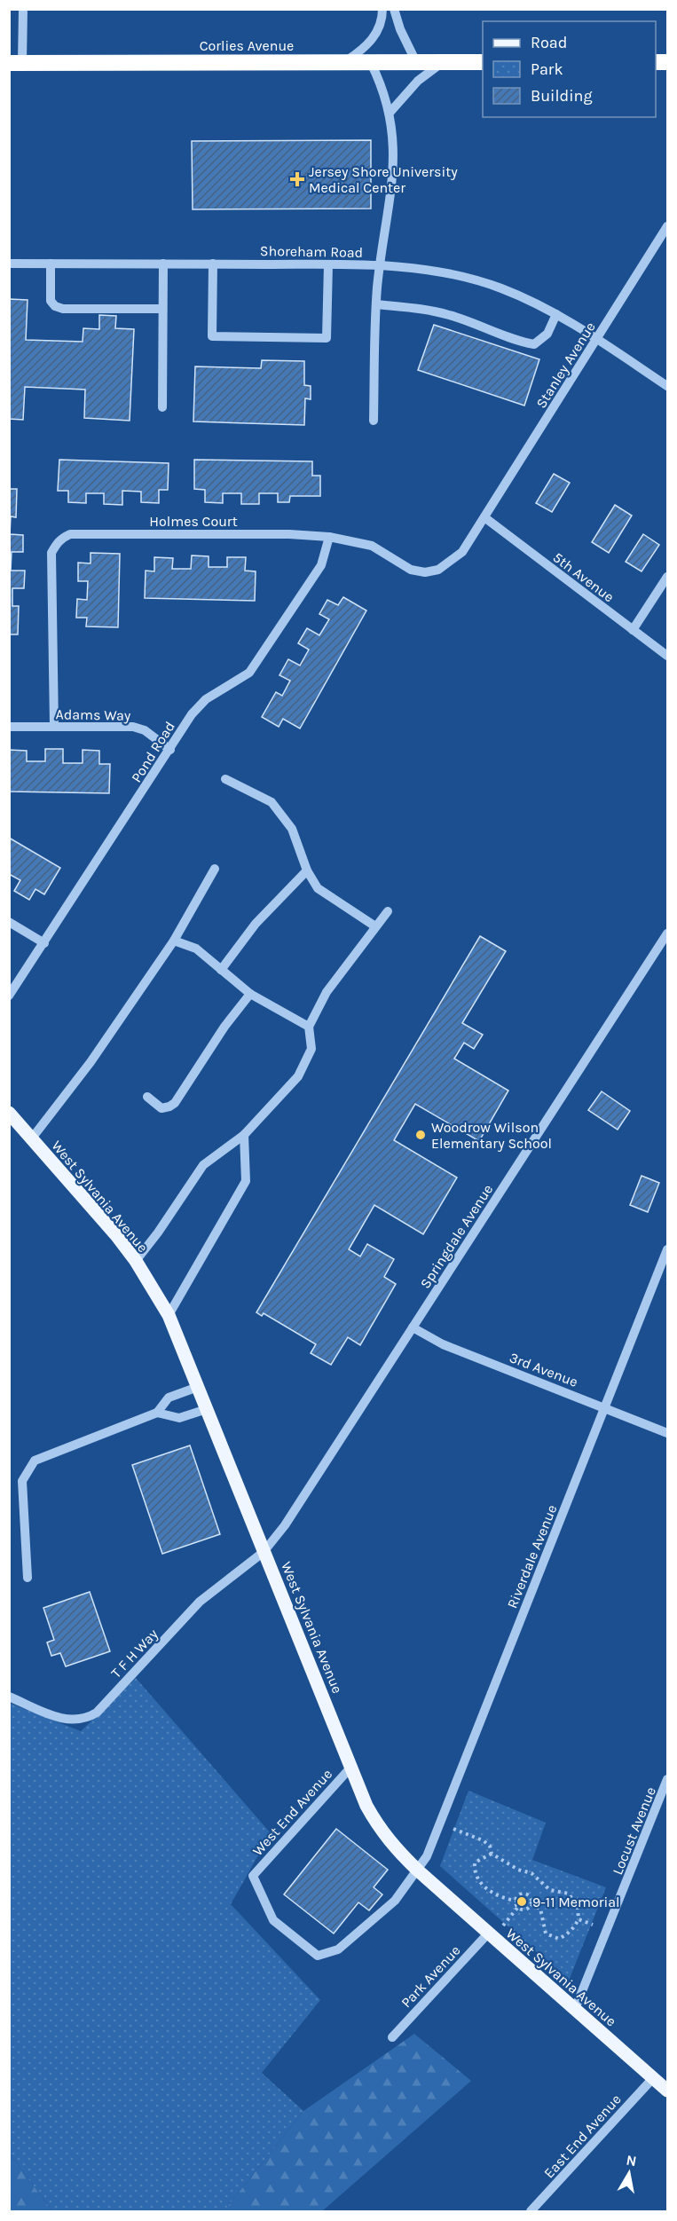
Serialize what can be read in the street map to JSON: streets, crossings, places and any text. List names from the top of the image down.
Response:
{
  "streets": {
    "highway": ["Corlies Avenue"],
    "main road": ["West Sylvania Avenue"],
    "street": [
      "Shoreham Road",
      "Stanley Avenue",
      "Holmes Court",
      "5th Avenue",
      "Adams Way",
      "Pond Road",
      "Springdale Avenue",
      "3rd Avenue",
      "Riverdale Avenue",
      "T F H Way",
      "West End Avenue",
      "Locust Avenue",
      "Park Avenue",
      "East End Avenue"
    ]
  },
  "crossings": [
    ["Shoreham Road", "Stanley Avenue"],
    ["Stanley Avenue", "Holmes Court"],
    ["Stanley Avenue", "5th Avenue"],
    ["Holmes Court", "5th Avenue"],
    ["Holmes Court", "Adams Way"],
    ["Holmes Court", "Pond Road"],
    ["Adams Way", "Pond Road"],
    ["West Sylvania Avenue", "Springdale Avenue"],
    ["West Sylvania Avenue", "Riverdale Avenue"],
    ["West Sylvania Avenue", "T F H Way"],
    ["West Sylvania Avenue", "West End Avenue"],
    ["West Sylvania Avenue", "Locust Avenue"],
    ["West Sylvania Avenue", "Park Avenue"],
    ["West Sylvania Avenue", "East End Avenue"],
    ["Springdale Avenue", "3rd Avenue"],
    ["Springdale Avenue", "T F H Way"],
    ["3rd Avenue", "Riverdale Avenue"],
    ["Riverdale Avenue", "West End Avenue"]
  ],
  "places": {
    "health": ["Jersey Shore University Medical Center"],
    "other": ["Woodrow Wilson Elementary School", "9-11 Memorial"]
  },
  "legend": ["Road", "Park", "Building"],
  "north": "top"
}
